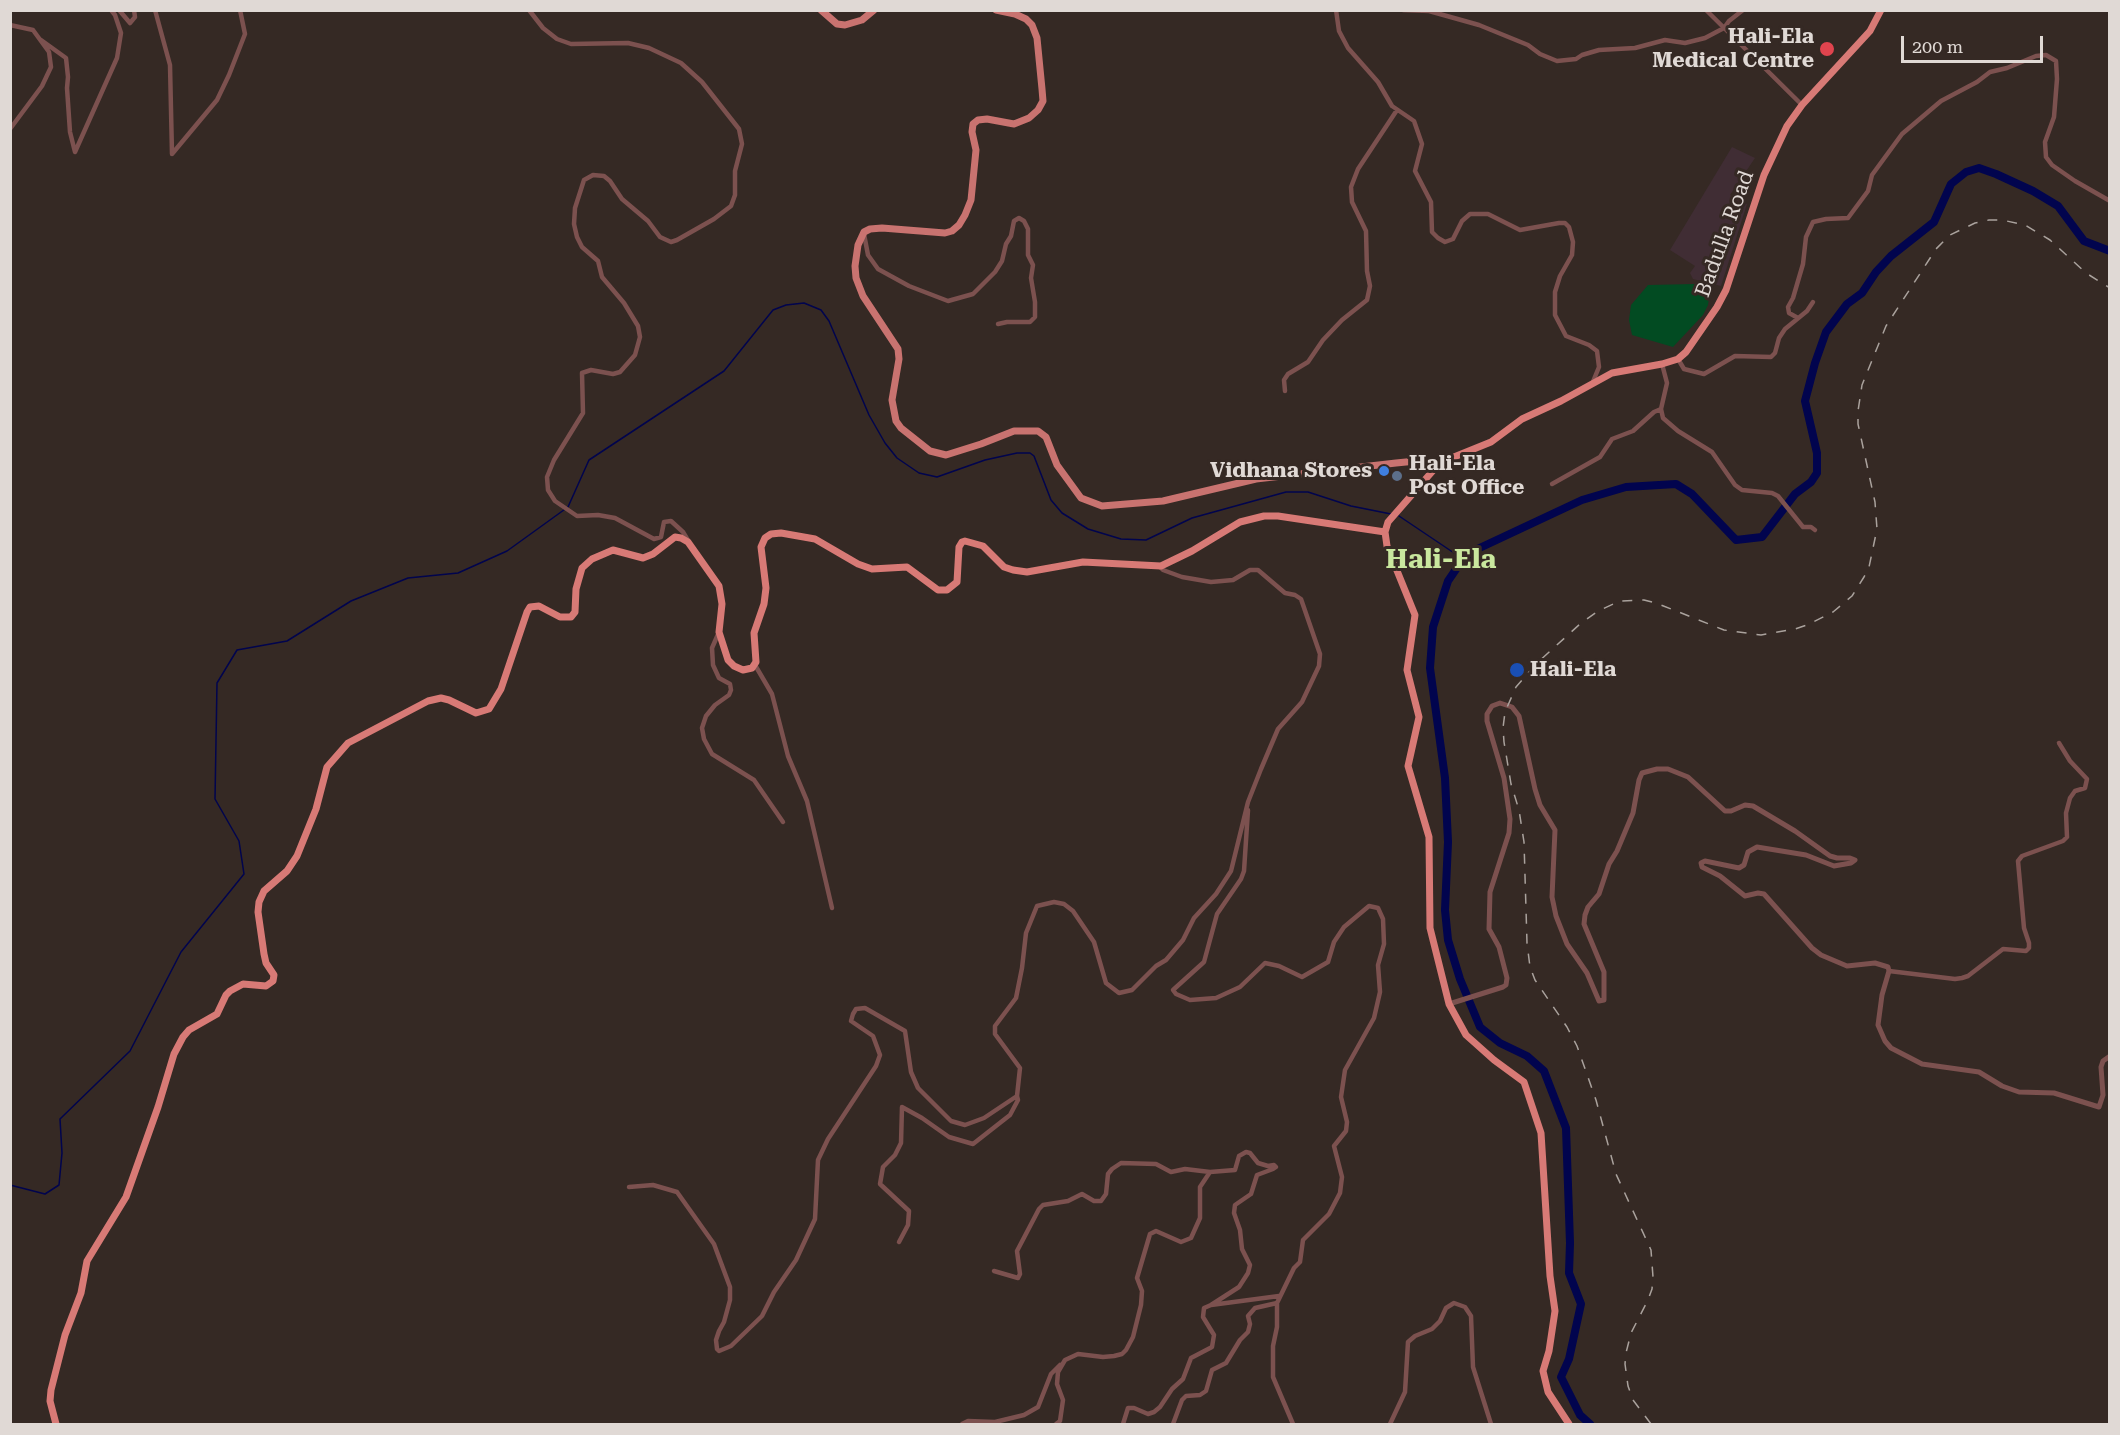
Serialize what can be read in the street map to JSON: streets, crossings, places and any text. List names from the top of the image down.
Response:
{
  "streets": {
    "highway": ["Badulla Road"]
  },
  "districts": ["Hali-Ela"],
  "places": [
    "Hali-Ela Medical Centre",
    "Vidhana Stores",
    "Hali-Ela Post Office",
    "Hali-Ela"
  ],
  "scale_bar": "200 m"
}
